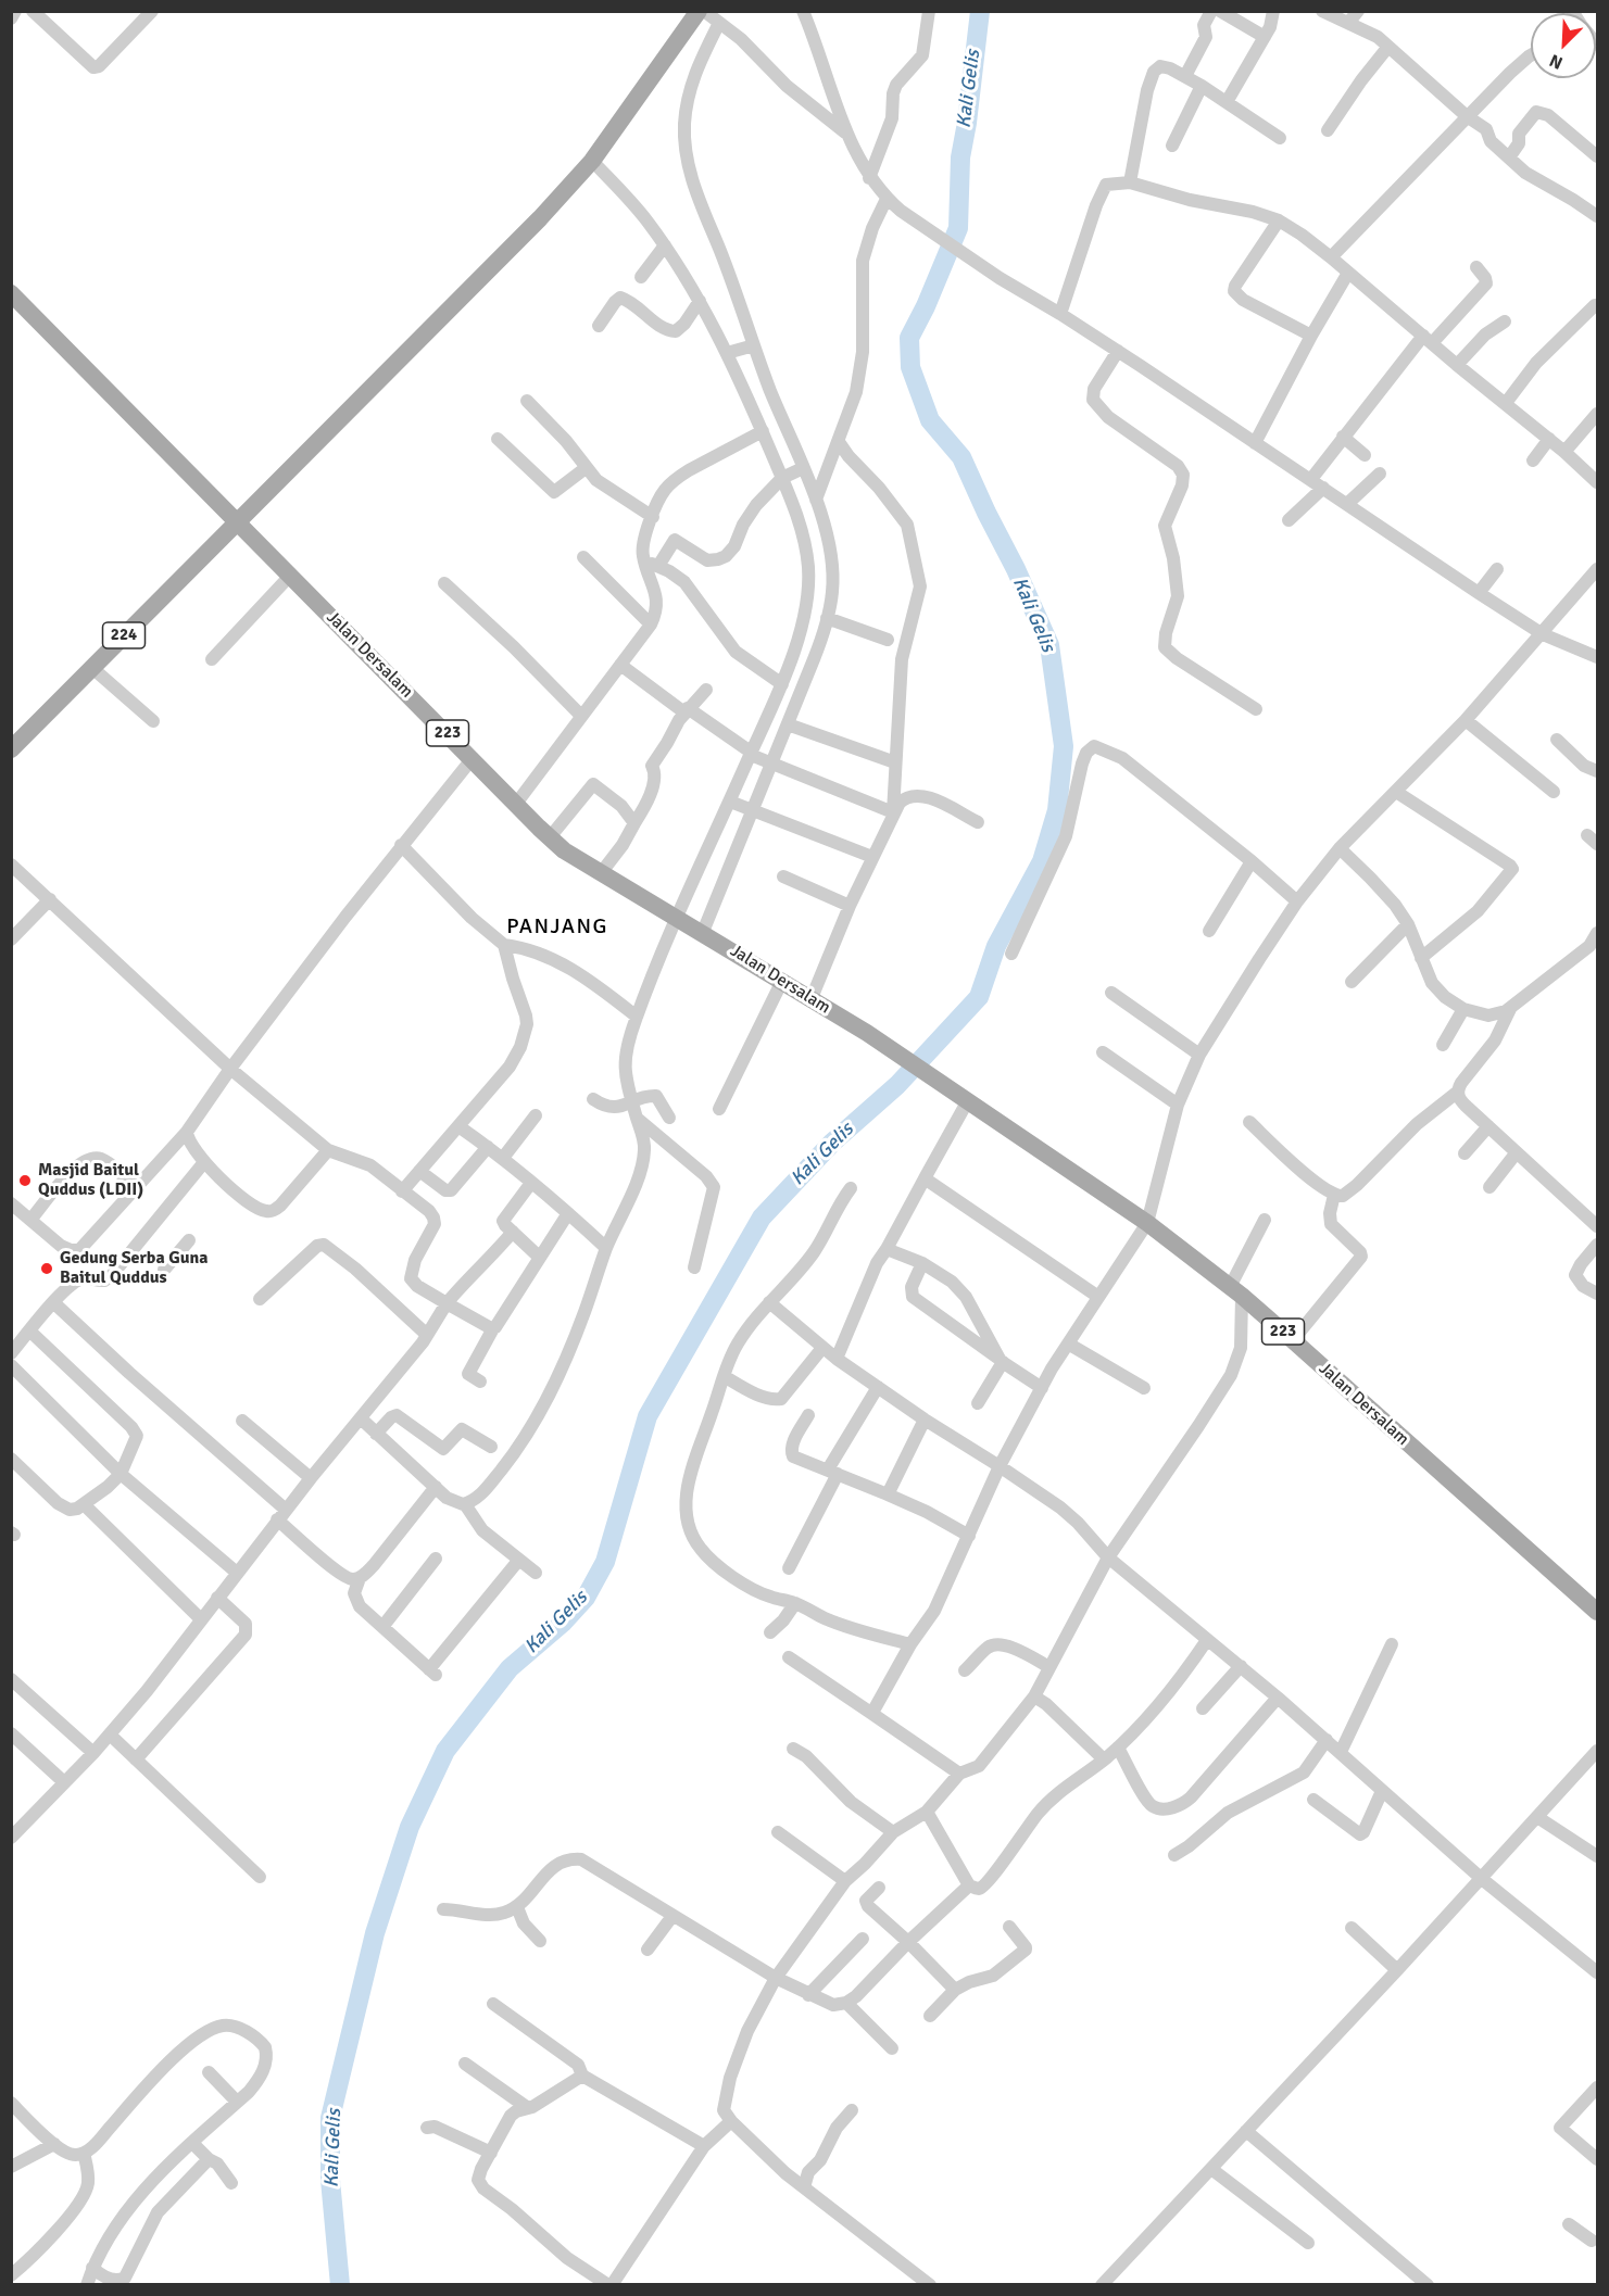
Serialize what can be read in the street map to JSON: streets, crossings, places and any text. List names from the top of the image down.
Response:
{
  "streets": {
    "main road": ["224", "Jalan Dersalam", "223"]
  },
  "crossings": [
    ["224", "Jalan Dersalam"]
  ],
  "districts": ["PANJANG"],
  "water": ["Kali Gelis"],
  "places": ["Masjid Baitul Quddus (LDII)", "Gedung Serba Guna Baitul Quddus"],
  "north": "bottom left"
}
